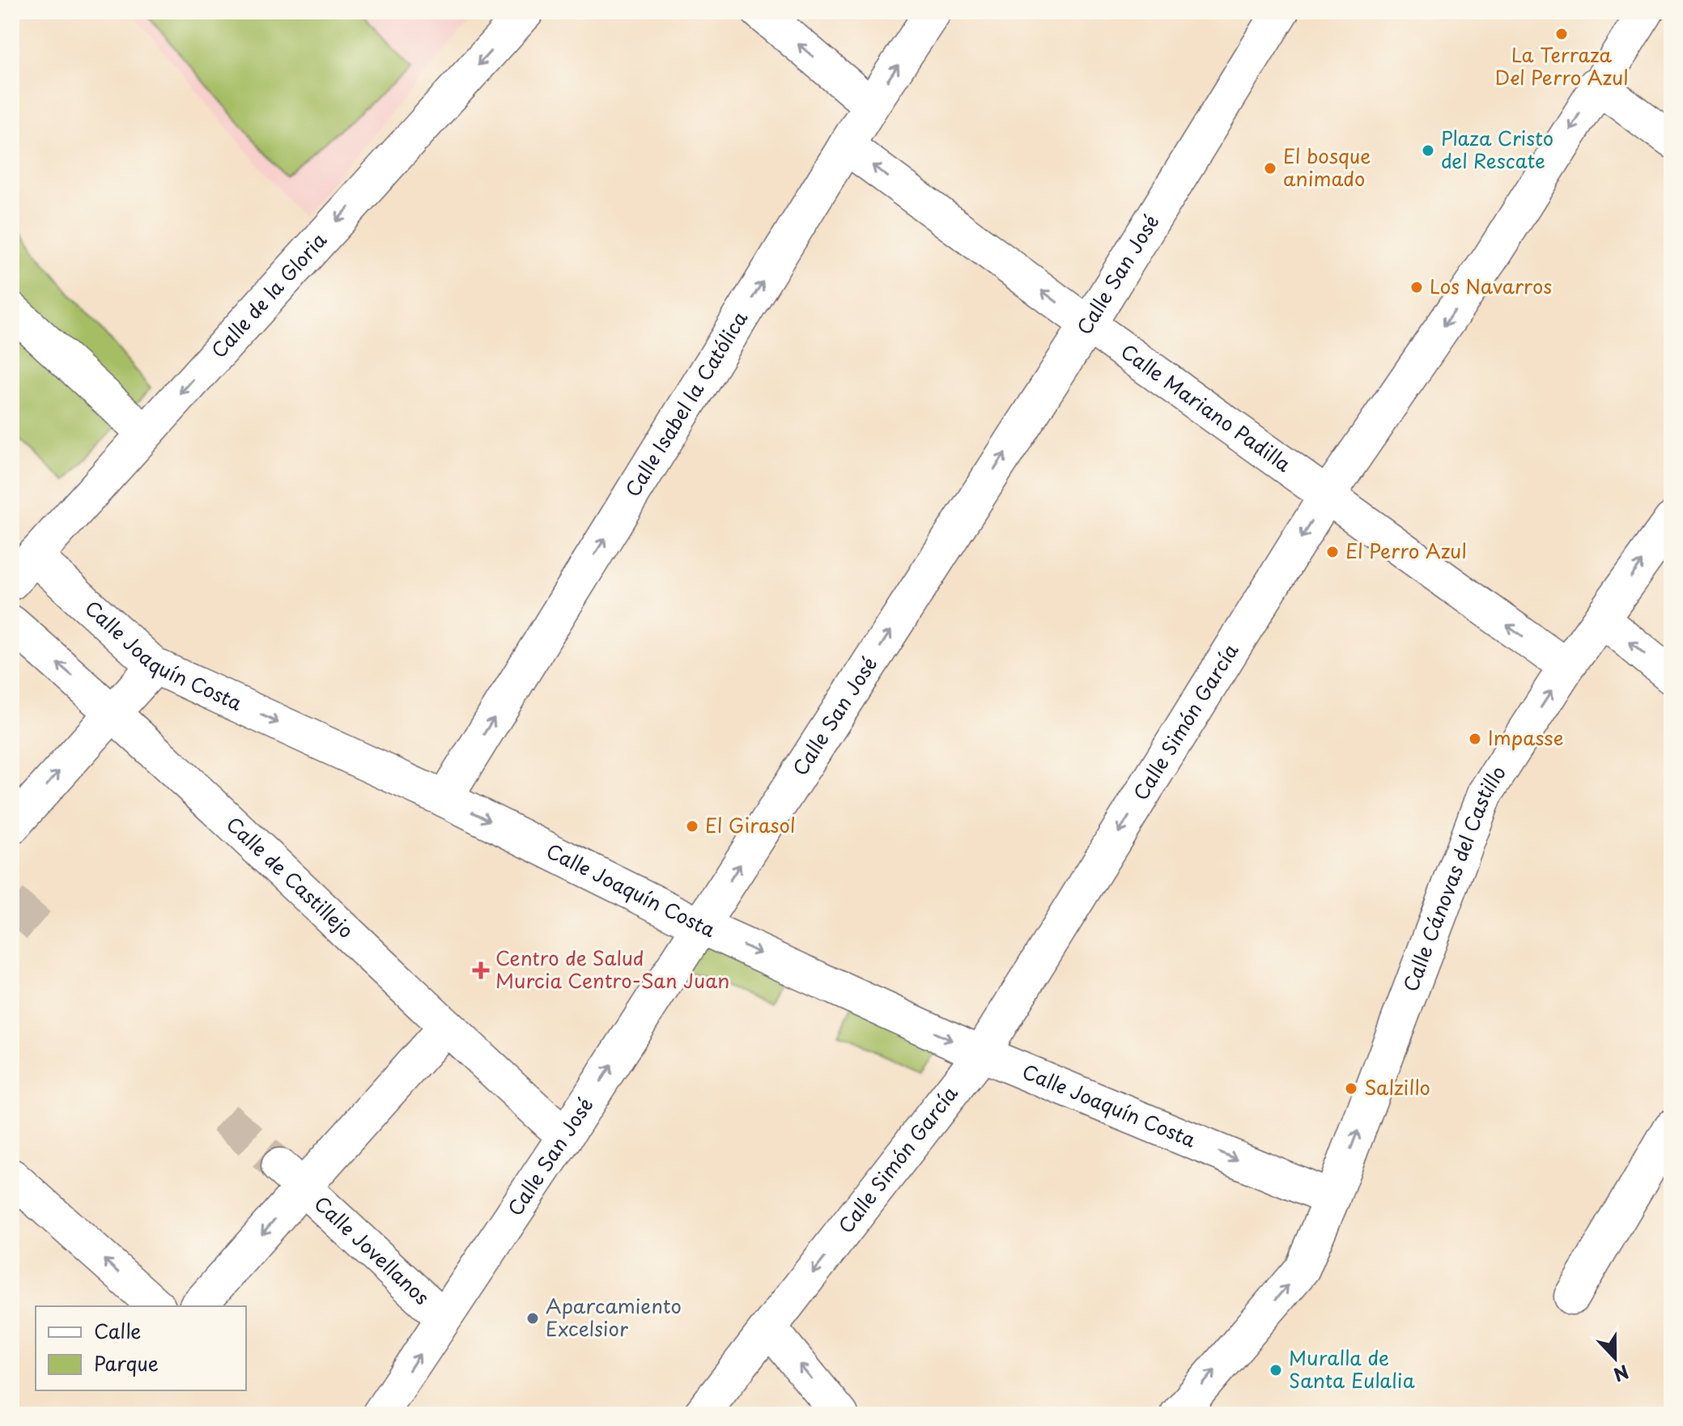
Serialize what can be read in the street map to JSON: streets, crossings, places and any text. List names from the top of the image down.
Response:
{
  "streets": {
    "street": [
      "Calle San José",
      "Calle de la Gloria",
      "Calle Isabel la Católica",
      "Calle Mariano Padilla",
      "Calle Joaquín Costa",
      "Calle Simón García",
      "Calle de Castillejo",
      "Calle Cánovas del Castillo",
      "Calle Jovellanos"
    ]
  },
  "crossings": [
    ["Calle San José", "Calle Mariano Padilla"],
    ["Calle San José", "Calle Joaquín Costa"],
    ["Calle San José", "Calle de Castillejo"],
    ["Calle San José", "Calle Jovellanos"],
    ["Calle de la Gloria", "Calle Joaquín Costa"],
    ["Calle Isabel la Católica", "Calle Mariano Padilla"],
    ["Calle Isabel la Católica", "Calle Joaquín Costa"],
    ["Calle Mariano Padilla", "Calle Simón García"],
    ["Calle Mariano Padilla", "Calle Cánovas del Castillo"],
    ["Calle Joaquín Costa", "Calle Simón García"],
    ["Calle Joaquín Costa", "Calle Cánovas del Castillo"]
  ],
  "one_way": [
    "Calle San José",
    "Calle de la Gloria",
    "Calle Isabel la Católica",
    "Calle Mariano Padilla",
    "Calle Joaquín Costa",
    "Calle Simón García",
    "Calle Cánovas del Castillo",
    "Calle Jovellanos"
  ],
  "places": {
    "other": [
      "La Terraza Del Perro Azul",
      "Plaza Cristo del Rescate",
      "El bosque animado",
      "Los Navarros",
      "El Perro Azul",
      "Impasse",
      "El Girasol",
      "Salzillo",
      "Aparcamiento Excelsior",
      "Muralla de Santa Eulalia"
    ],
    "health": ["Centro de Salud Murcia Centro-San Juan"]
  },
  "legend": ["Calle", "Parque"],
  "north": "bottom"
}
